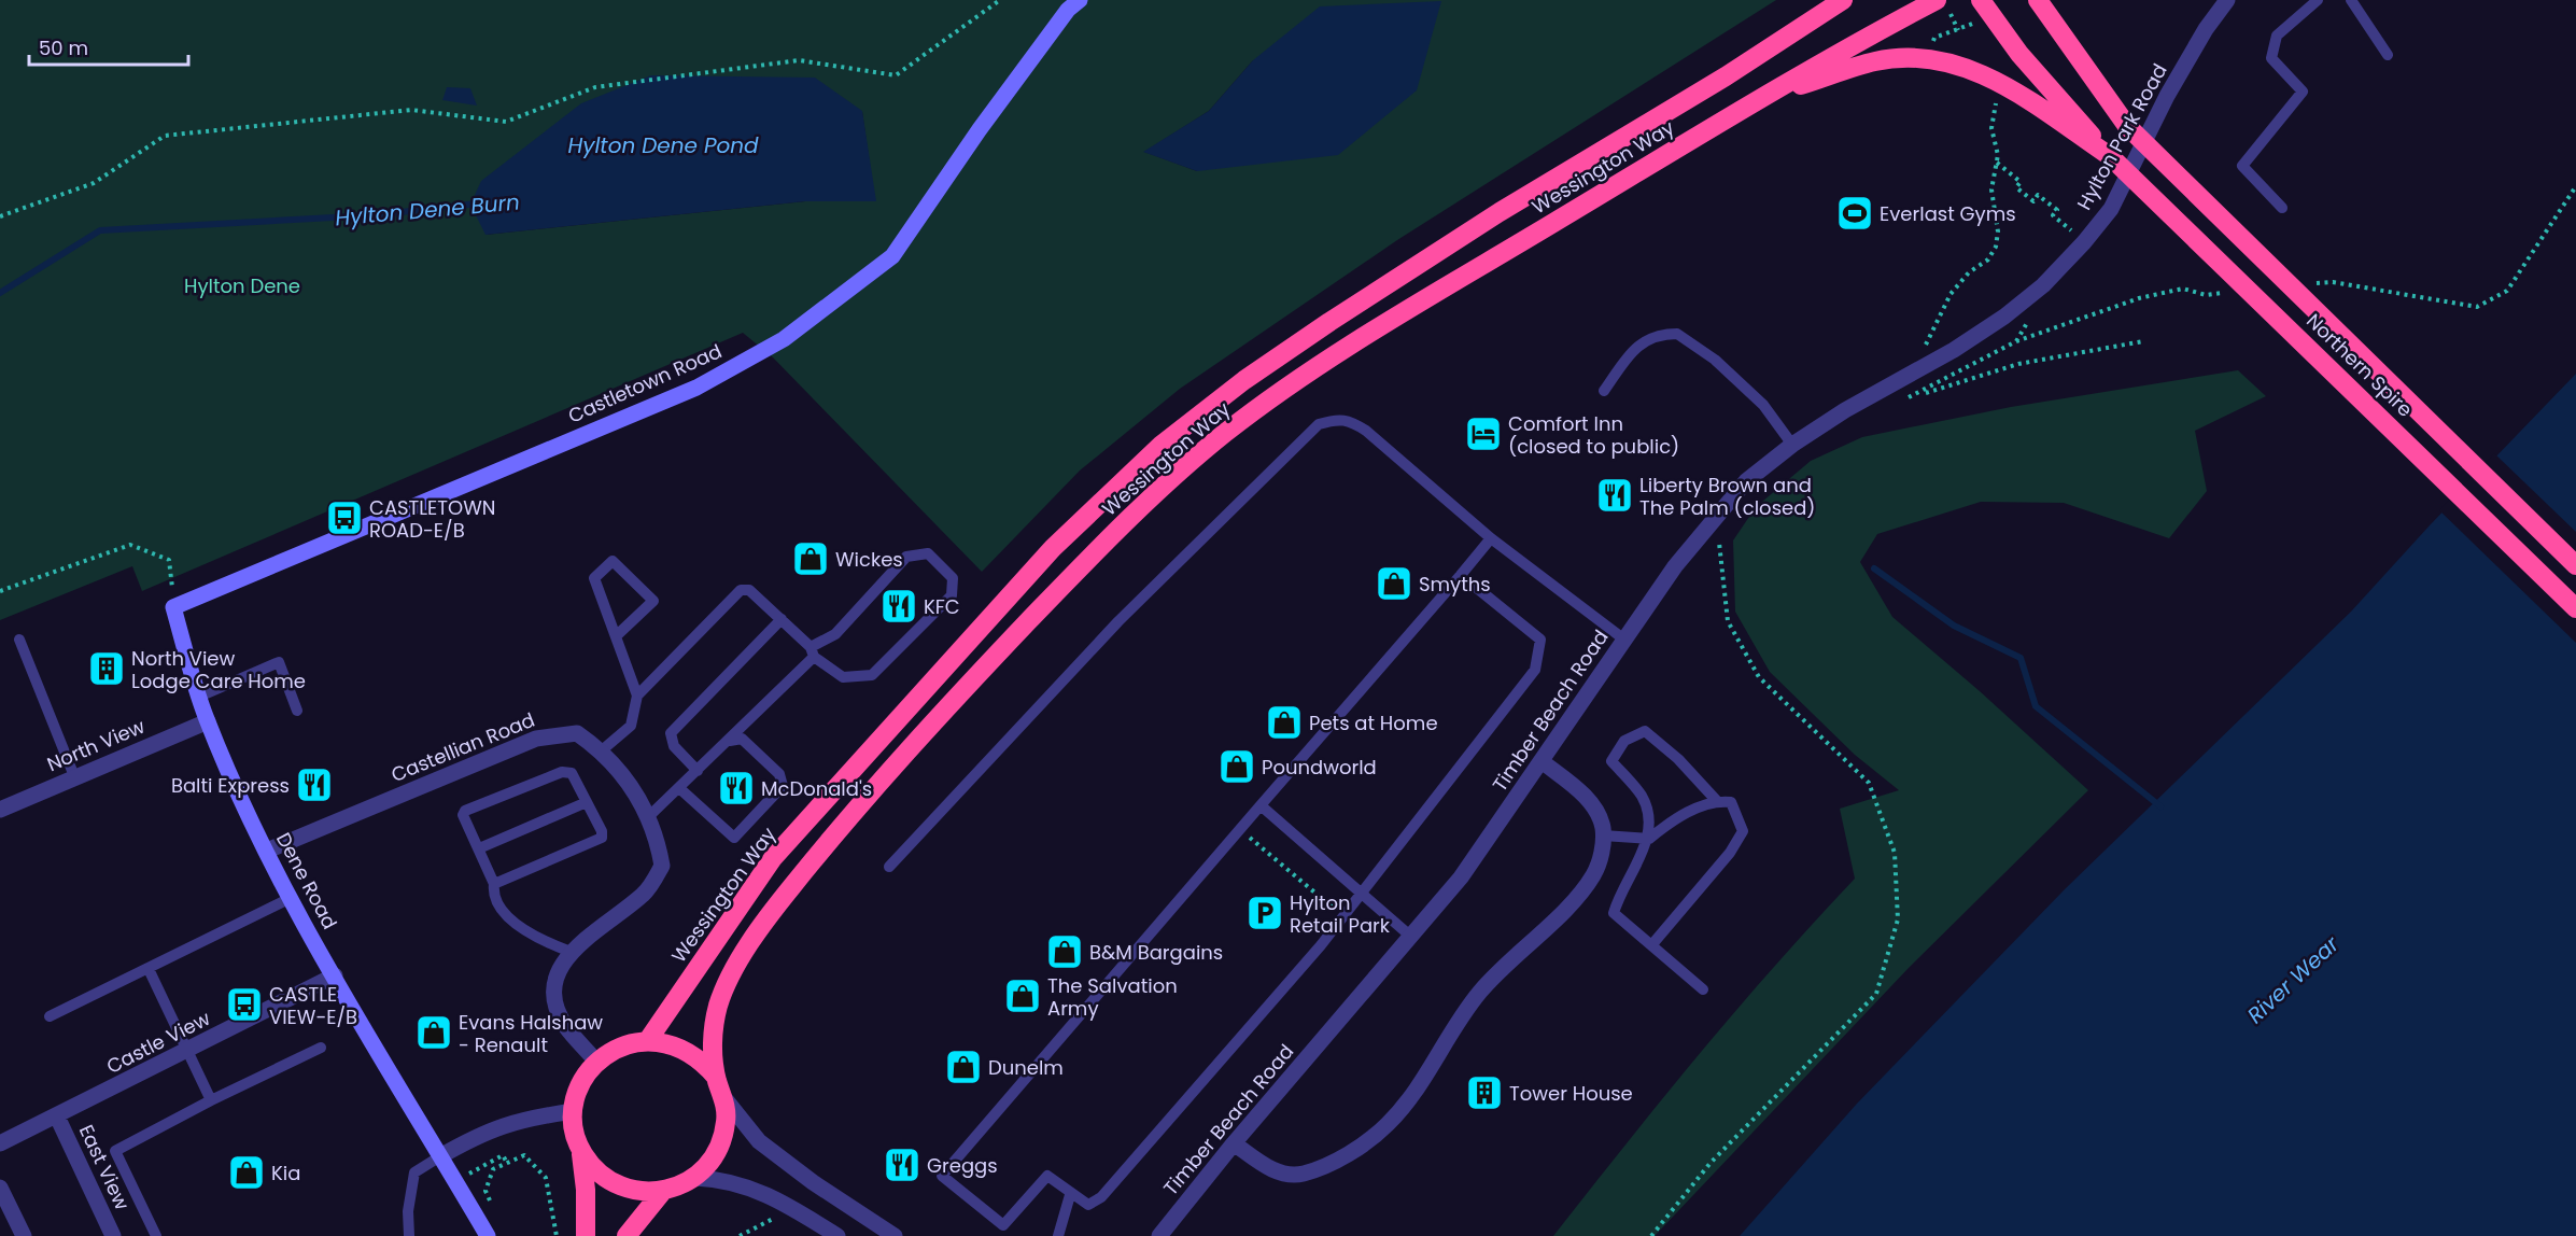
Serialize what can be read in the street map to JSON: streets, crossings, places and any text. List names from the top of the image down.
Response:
{
  "streets": {
    "highway": ["Wessington Way", "Northern Spire"],
    "street": [
      "Hylton Park Road",
      "Castletown Road",
      "Timber Beach Road",
      "North View",
      "Castellian Road",
      "Dene Road",
      "Castle View",
      "East View"
    ]
  },
  "crossings": [
    ["Hylton Park Road", "Timber Beach Road"],
    ["Wessington Way", "Castellian Road"],
    ["Castletown Road", "Dene Road"],
    ["North View", "Dene Road"],
    ["Castellian Road", "Dene Road"],
    ["Dene Road", "Castle View"],
    ["Castle View", "East View"]
  ],
  "water": ["Hylton Dene Pond", "Hylton Dene Burn", "River Wear"],
  "parks": ["Hylton Dene"],
  "places": {
    "sports": ["Everlast Gyms"],
    "hotel": ["Comfort Inn (closed to public)"],
    "restaurant": [
      "Liberty Brown and The Palm (closed)",
      "KFC",
      "Balti Express",
      "McDonald's",
      "Greggs"
    ],
    "bus stop": ["CASTLETOWN ROAD-E/B", "CASTLE VIEW-E/B"],
    "shop": [
      "Wickes",
      "Smyths",
      "Pets at Home",
      "Poundworld",
      "B&M Bargains",
      "The Salvation Army",
      "Evans Halshaw - Renault",
      "Dunelm",
      "Kia"
    ],
    "building": ["North View Lodge Care Home", "Tower House"],
    "parking": ["Hylton Retail Park"]
  },
  "scale_bar": "50 m"
}
